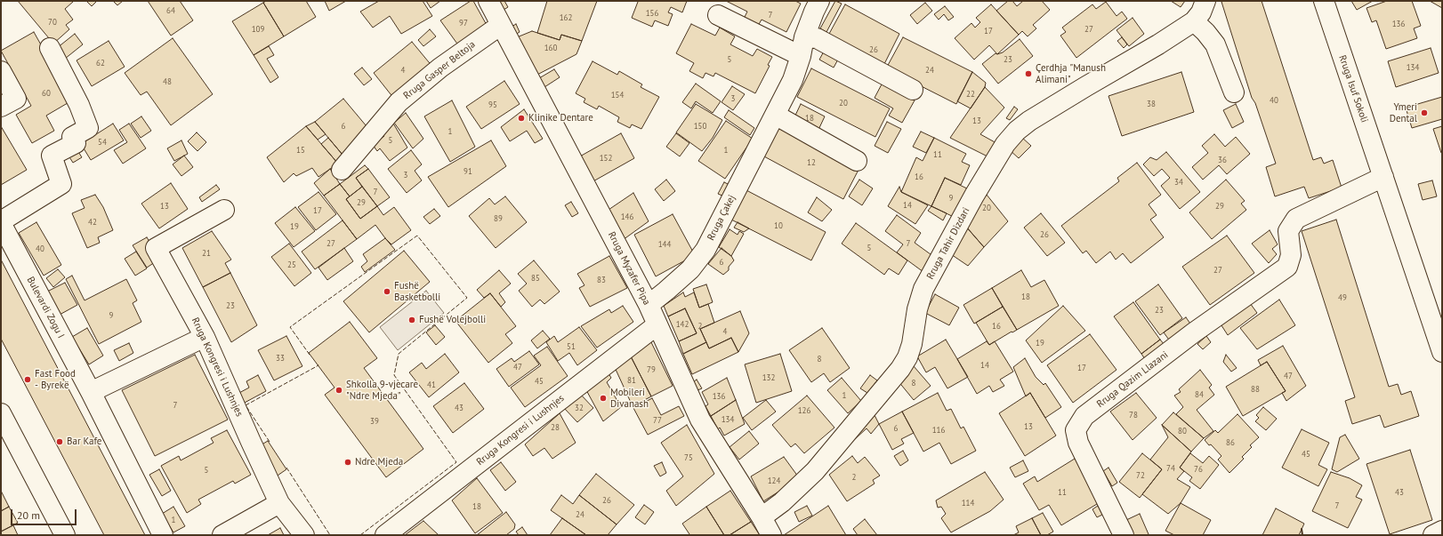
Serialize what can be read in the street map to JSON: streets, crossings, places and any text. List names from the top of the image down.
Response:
{
  "streets": {
    "street": [
      "Rruga Gasper Beltoja",
      "Rruga Isuf Sokoli",
      "Rruga Çakej",
      "Rruga Tahir Dizdari",
      "Rruga Myzafer Pipa",
      "Bulevardi Zogu I",
      "Rruga Kongresi i Lushnjes",
      "Rruga Qazim Llazani"
    ]
  },
  "crossings": [
    ["Rruga Gasper Beltoja", "Rruga Myzafer Pipa"],
    ["Rruga Isuf Sokoli", "Rruga Qazim Llazani"],
    ["Rruga Çakej", "Rruga Myzafer Pipa"],
    ["Rruga Tahir Dizdari", "Rruga Myzafer Pipa"],
    ["Rruga Myzafer Pipa", "Rruga Kongresi i Lushnjes"]
  ],
  "places": [
    "Çerdhja \"Manush Alimani\"",
    "Ymeri Dental",
    "Klinike Dentare",
    "Fushë Basketbolli",
    "Fushë Volejbolli",
    "Fast Food - Byrekë",
    "Shkolla 9-vjecare \"Ndre Mjeda\"",
    "Mobileri Divanash",
    "Bar Kafe",
    "Ndre Mjeda"
  ],
  "house_numbers": [
    "64",
    "156",
    "7",
    "162",
    "70",
    "97",
    "136",
    "109",
    "27",
    "17",
    "160",
    "26",
    "5",
    "23",
    "62",
    "134",
    "4",
    "24",
    "48",
    "60",
    "22",
    "154",
    "3",
    "40",
    "20",
    "38",
    "95",
    "18",
    "13",
    "6",
    "150",
    "1",
    "5",
    "54",
    "15",
    "1",
    "11",
    "152",
    "36",
    "12",
    "91",
    "3",
    "16",
    "34",
    "7",
    "9",
    "29",
    "14",
    "13",
    "29",
    "20",
    "17",
    "146",
    "89",
    "42",
    "10",
    "19",
    "26",
    "27",
    "7",
    "144",
    "5",
    "40",
    "21",
    "6",
    "25",
    "27",
    "85",
    "83",
    "18",
    "49",
    "23",
    "23",
    "9",
    "142",
    "2",
    "16",
    "4",
    "19",
    "51",
    "33",
    "8",
    "14",
    "47",
    "17",
    "79",
    "47",
    "132",
    "81",
    "45",
    "8",
    "41",
    "88",
    "84",
    "1",
    "136",
    "7",
    "43",
    "32",
    "126",
    "78",
    "134",
    "77",
    "39",
    "13",
    "28",
    "6",
    "116",
    "80",
    "86",
    "45",
    "75",
    "74",
    "76",
    "5",
    "72",
    "2",
    "124",
    "11",
    "43",
    "26",
    "114",
    "7",
    "18",
    "24",
    "1"
  ],
  "scale_bar": "20 m"
}
